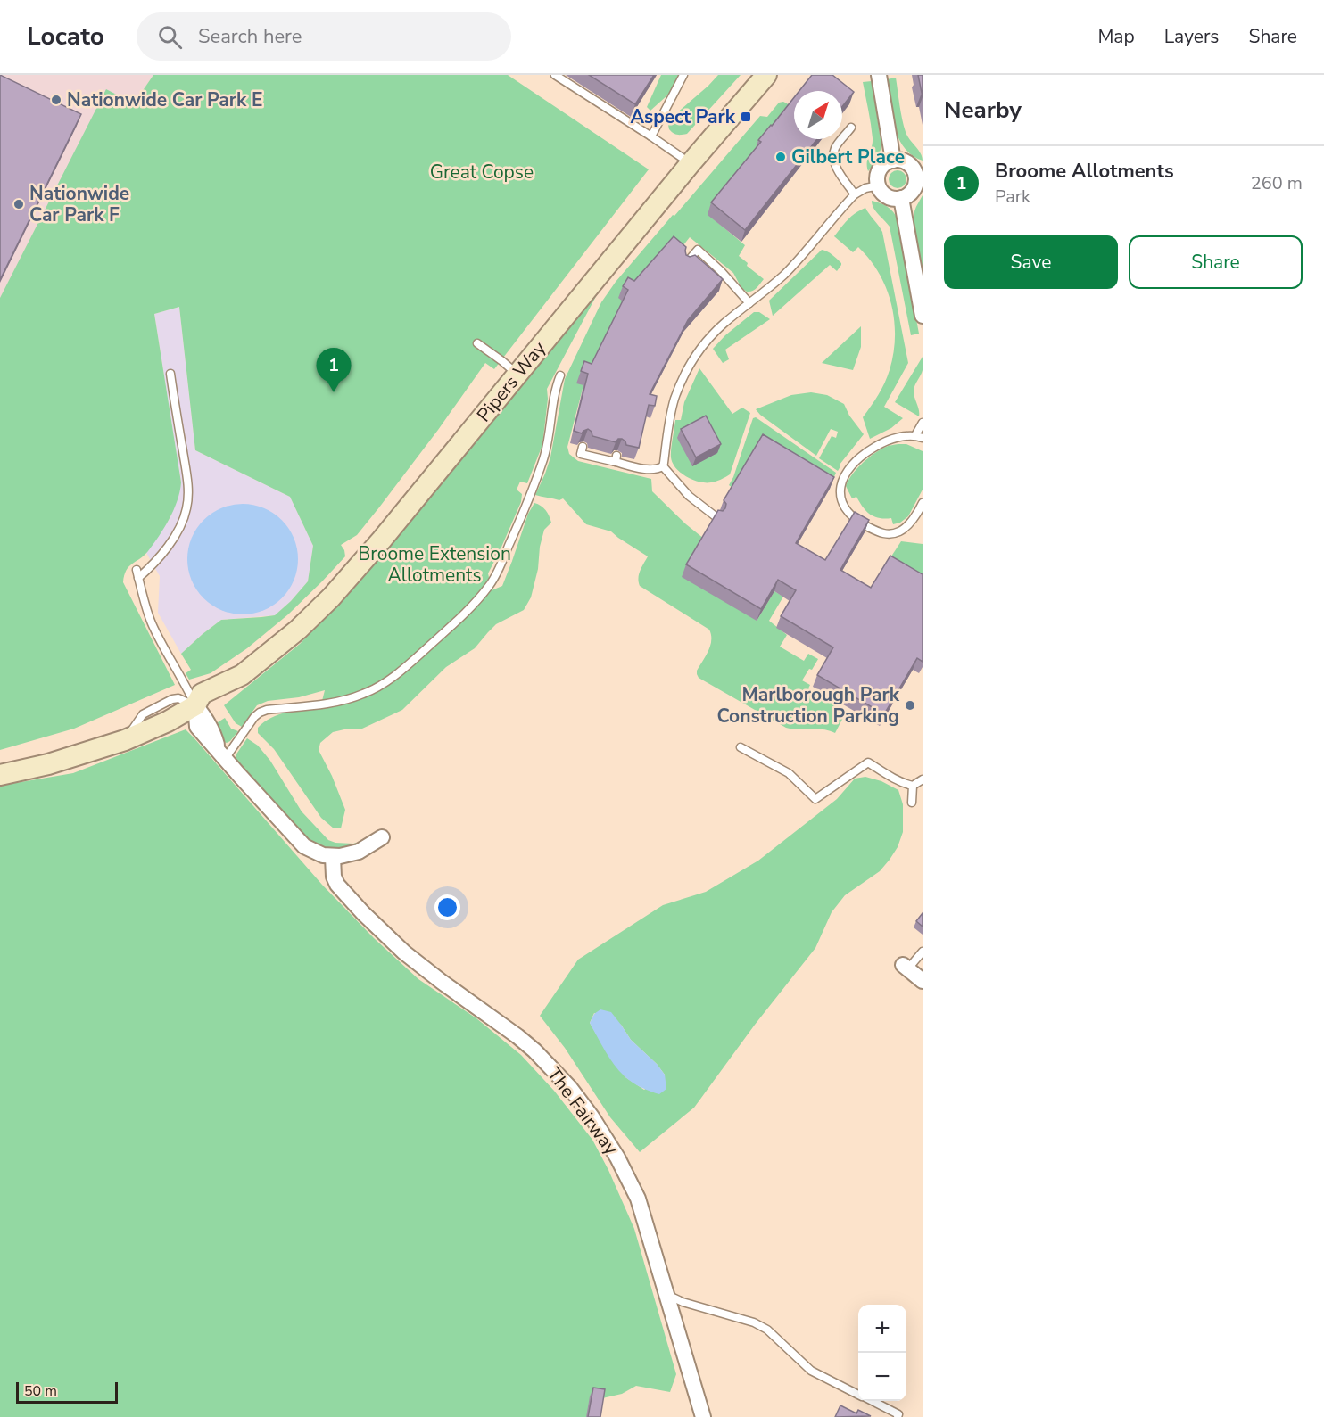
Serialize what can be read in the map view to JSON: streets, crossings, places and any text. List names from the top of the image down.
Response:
{
  "streets": {
    "main road": ["Pipers Way"],
    "street": ["The Fairway"]
  },
  "parks": ["Great Copse", "Broome Extension Allotments"],
  "places": {
    "other": [
      "Nationwide Car Park E",
      "Gilbert Place",
      "Nationwide Car Park F",
      "Marlborough Park Construction Parking"
    ],
    "transit": ["Aspect Park"]
  },
  "scale_bar": "50 m",
  "north": "top right",
  "page": {
    "header": "Locato",
    "search": "Search here",
    "nav": ["Map", "Layers", "Share"],
    "heading": "Nearby",
    "list": [
      {
        "mark": "1",
        "name": "Broome Allotments",
        "note": "Park",
        "value": "260 m"
      }
    ],
    "buttons": ["Save", "Share"],
    "pins": "1",
    "map_buttons": ["+", "−"],
    "scale": "50 m"
  }
}
